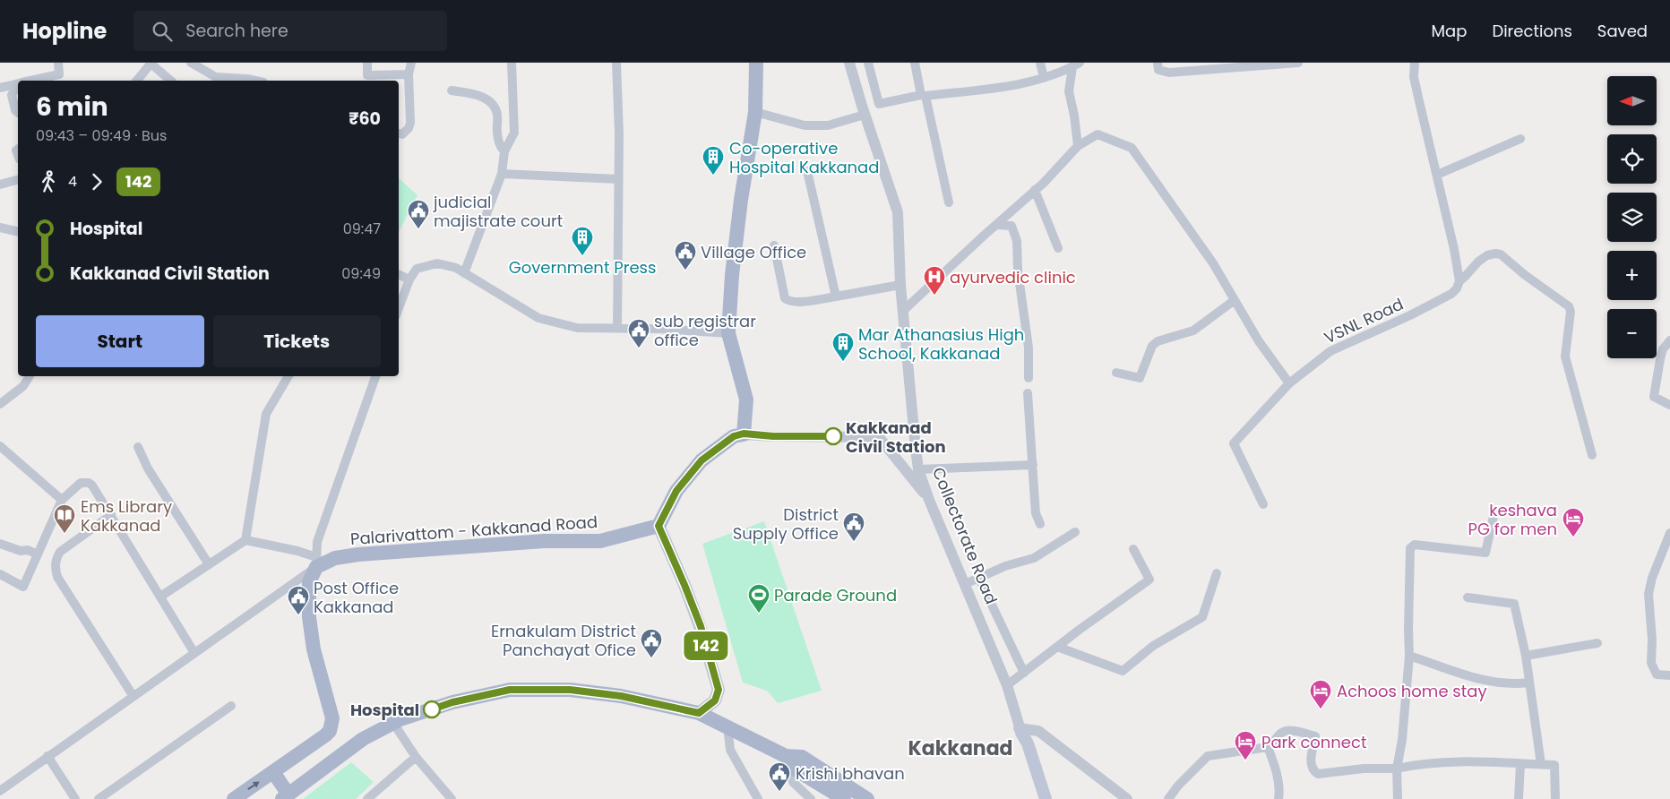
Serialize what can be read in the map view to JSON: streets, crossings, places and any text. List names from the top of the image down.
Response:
{
  "streets": {
    "main road": ["Palarivattom - Kakkanad Road", "Collectorate Road"],
    "street": ["VSNL Road"]
  },
  "districts": ["Kakkanad"],
  "places": {
    "building": ["Co-operative Hospital Kakkanad", "Government Press", "Mar Athanasius High School, Kakkanad"],
    "public building": [
      "judicial majistrate court",
      "Village Office",
      "sub registrar office",
      "District Supply Office",
      "Post Office Kakkanad",
      "Ernakulam District Panchayat Ofice",
      "Krishi bhavan"
    ],
    "hospital": ["ayurvedic clinic"],
    "other": ["Kakkanad Civil Station", "Hospital"],
    "library": ["Ems Library Kakkanad"],
    "hotel": ["keshava PG for men", "Achoos home stay", "Park connect"],
    "sports": ["Parade Ground"]
  },
  "lines": ["bus line 142"],
  "north": "left",
  "page": {
    "header": "Hopline",
    "search": "Search here",
    "nav": ["Map", "Directions", "Saved"],
    "on_map": "142",
    "map_buttons": ["+", "−"],
    "heading": ["6 min", "09:43 – 09:49 · Bus", "₹60"],
    "legs": ["4", "142"],
    "list": [
      {
        "name": "Hospital",
        "value": "09:47"
      },
      {
        "name": "Kakkanad Civil Station",
        "value": "09:49"
      }
    ],
    "buttons": ["Start", "Tickets"]
  }
}
